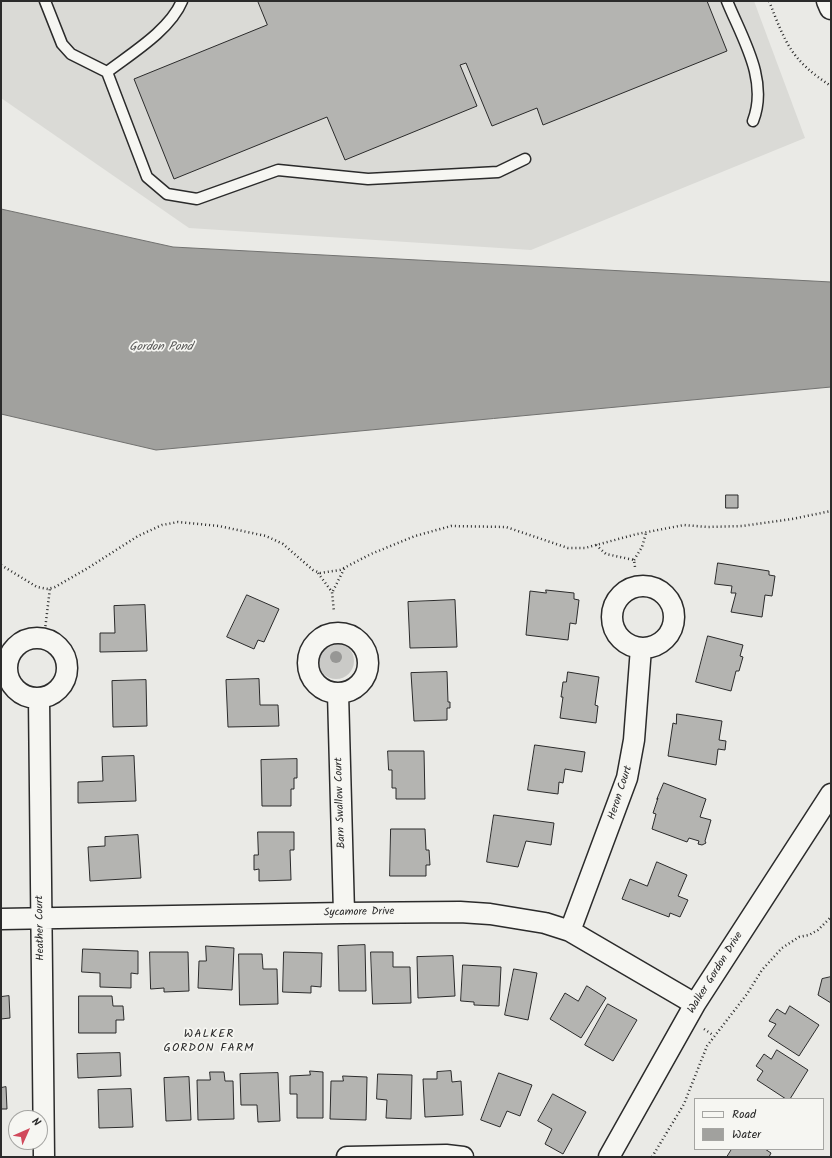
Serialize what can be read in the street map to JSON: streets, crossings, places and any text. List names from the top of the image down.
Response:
{
  "streets": {
    "street": [
      "Heron Court",
      "Barn Swallow Court",
      "Sycamore Drive",
      "Heather Court",
      "Walker Gordon Drive"
    ]
  },
  "crossings": [
    ["Heron Court", "Sycamore Drive"],
    ["Barn Swallow Court", "Sycamore Drive"],
    ["Sycamore Drive", "Heather Court"],
    ["Sycamore Drive", "Walker Gordon Drive"]
  ],
  "districts": ["WALKER GORDON FARM"],
  "water": ["Gordon Pond"],
  "legend": ["Road", "Water"],
  "north": "top right"
}
